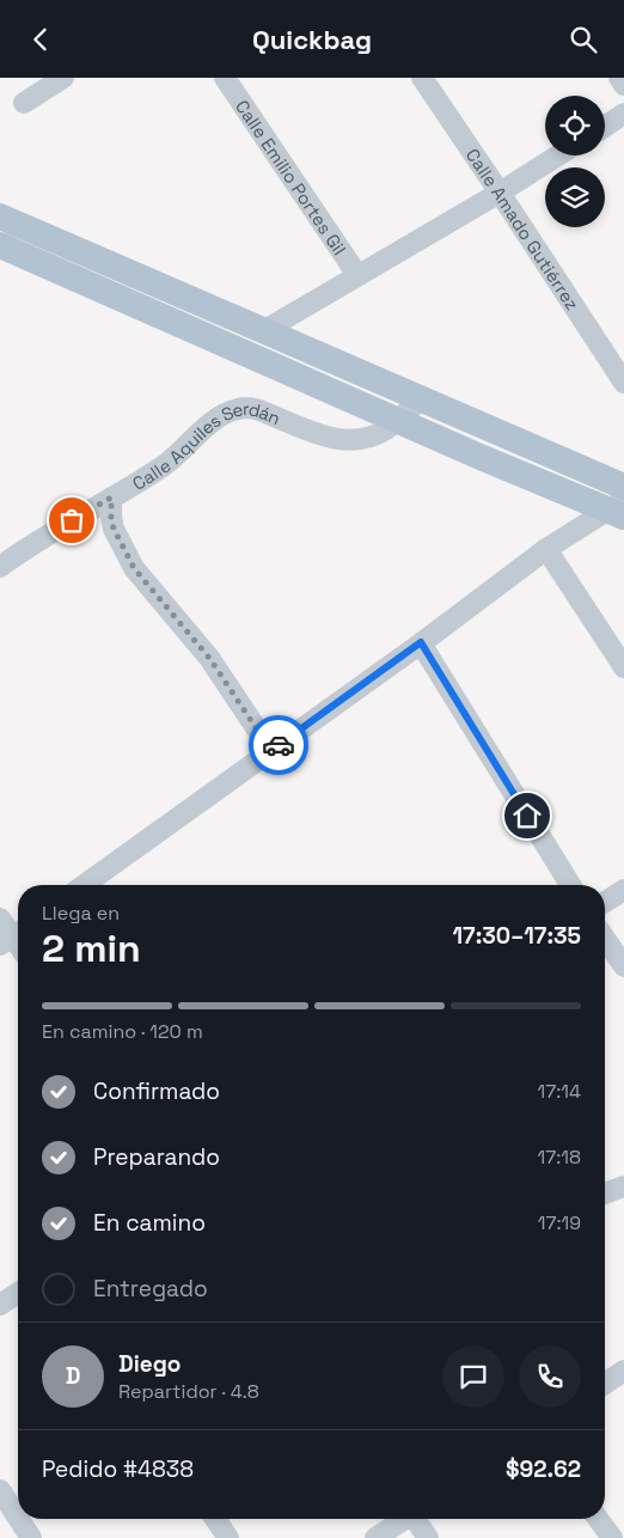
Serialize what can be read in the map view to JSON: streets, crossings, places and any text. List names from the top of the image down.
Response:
{
  "streets": {
    "street": ["Calle Emilio Portes Gil", "Calle Amado Gutiérrez", "Calle Aquiles Serdán"]
  },
  "page": {
    "header": "Quickbag",
    "heading": ["2 min", "Llega en", "17:30–17:35"],
    "panel": [
      "Diego",
      "Repartidor · 4.8",
      "Pedido #4838",
      "$92.62"
    ],
    "bar": "En camino · 120 m",
    "list": [
      ["Confirmado", "17:14"],
      ["Preparando", "17:18"],
      ["En camino", "17:19"],
      "Entregado"
    ],
    "round": "D"
  }
}
